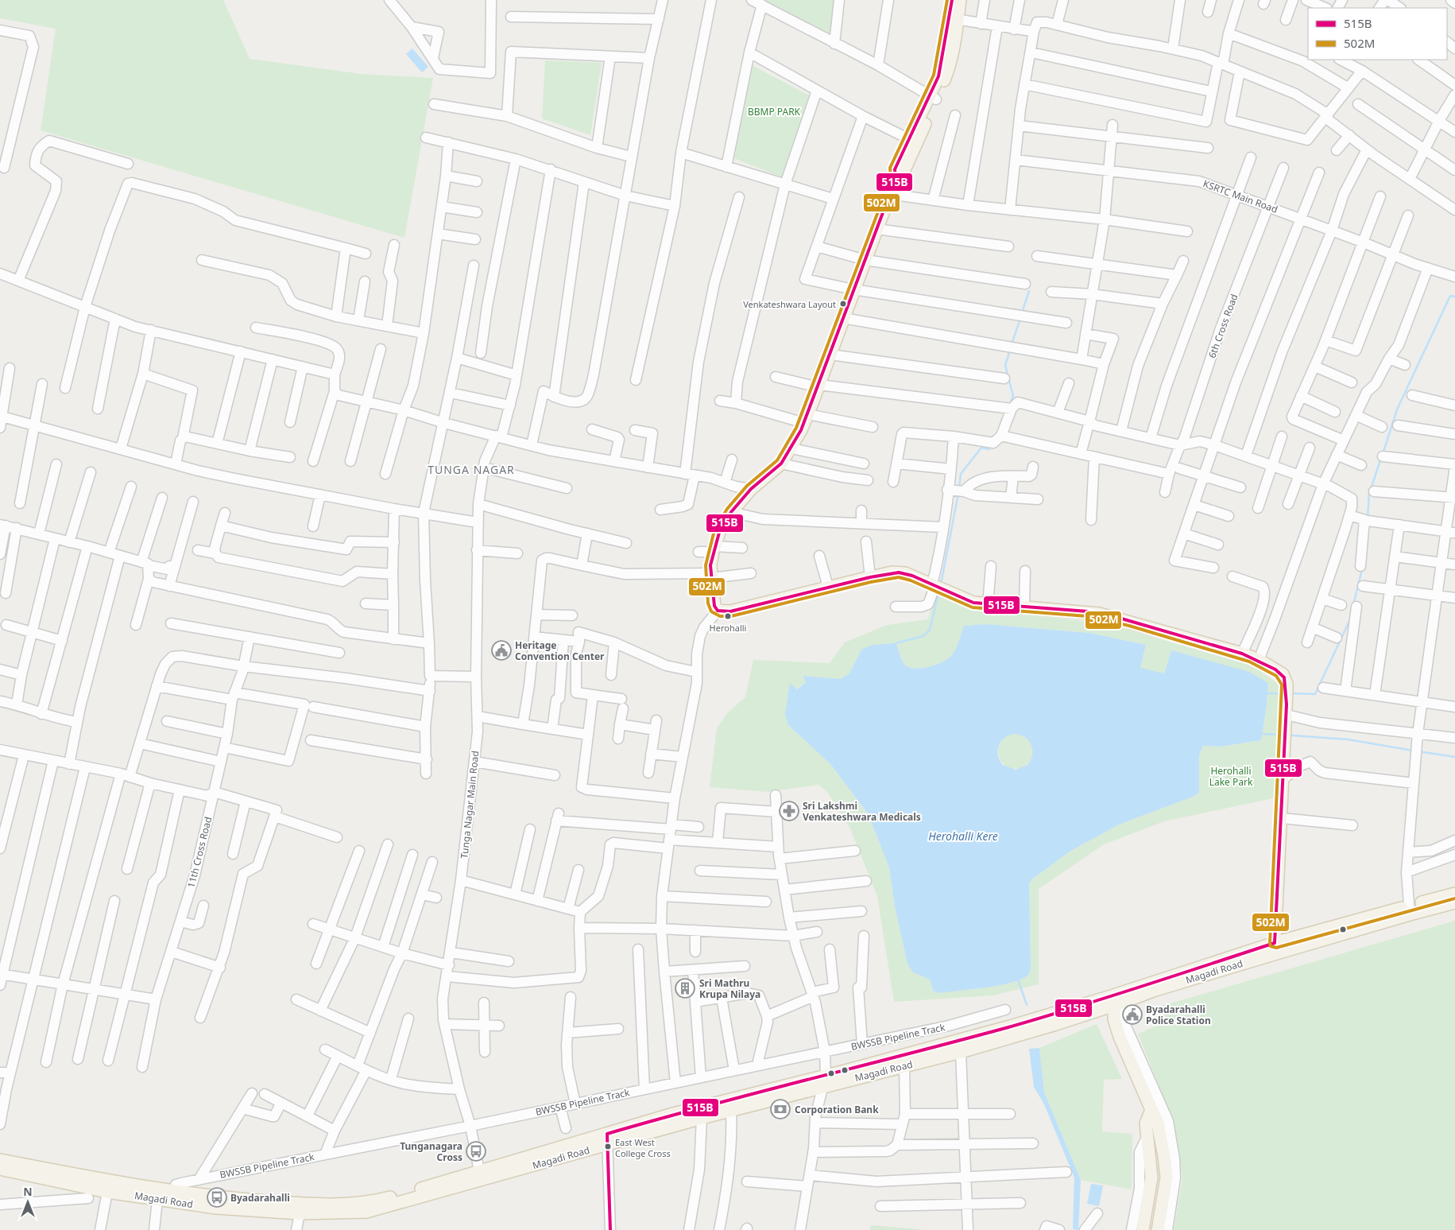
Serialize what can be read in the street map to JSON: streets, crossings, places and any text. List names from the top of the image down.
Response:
{
  "streets": {
    "main road": ["Magadi Road"],
    "street": [
      "KSRTC Main Road",
      "6th Cross Road",
      "Tunga Nagar Main Road",
      "11th Cross Road",
      "BWSSB Pipeline Track"
    ]
  },
  "crossings": [
    ["KSRTC Main Road", "6th Cross Road"],
    ["Tunga Nagar Main Road", "Magadi Road"],
    ["Tunga Nagar Main Road", "BWSSB Pipeline Track"],
    ["Magadi Road", "BWSSB Pipeline Track"]
  ],
  "districts": ["TUNGA NAGAR"],
  "water": ["Herohalli Kere"],
  "parks": ["BBMP PARK", "Herohalli Lake Park"],
  "places": {
    "other": ["Venkateshwara Layout", "Herohalli", "East West College Cross"],
    "public building": ["Heritage Convention Center", "Byadarahalli Police Station"],
    "pharmacy": ["Sri Lakshmi Venkateshwara Medicals"],
    "building": ["Sri Mathru Krupa Nilaya"],
    "bank": ["Corporation Bank"],
    "bus stop": ["Tunganagara Cross", "Byadarahalli"]
  },
  "lines": ["transit line 515B", "transit line 502M"],
  "legend": ["515B", "502M"],
  "north": "top"
}
